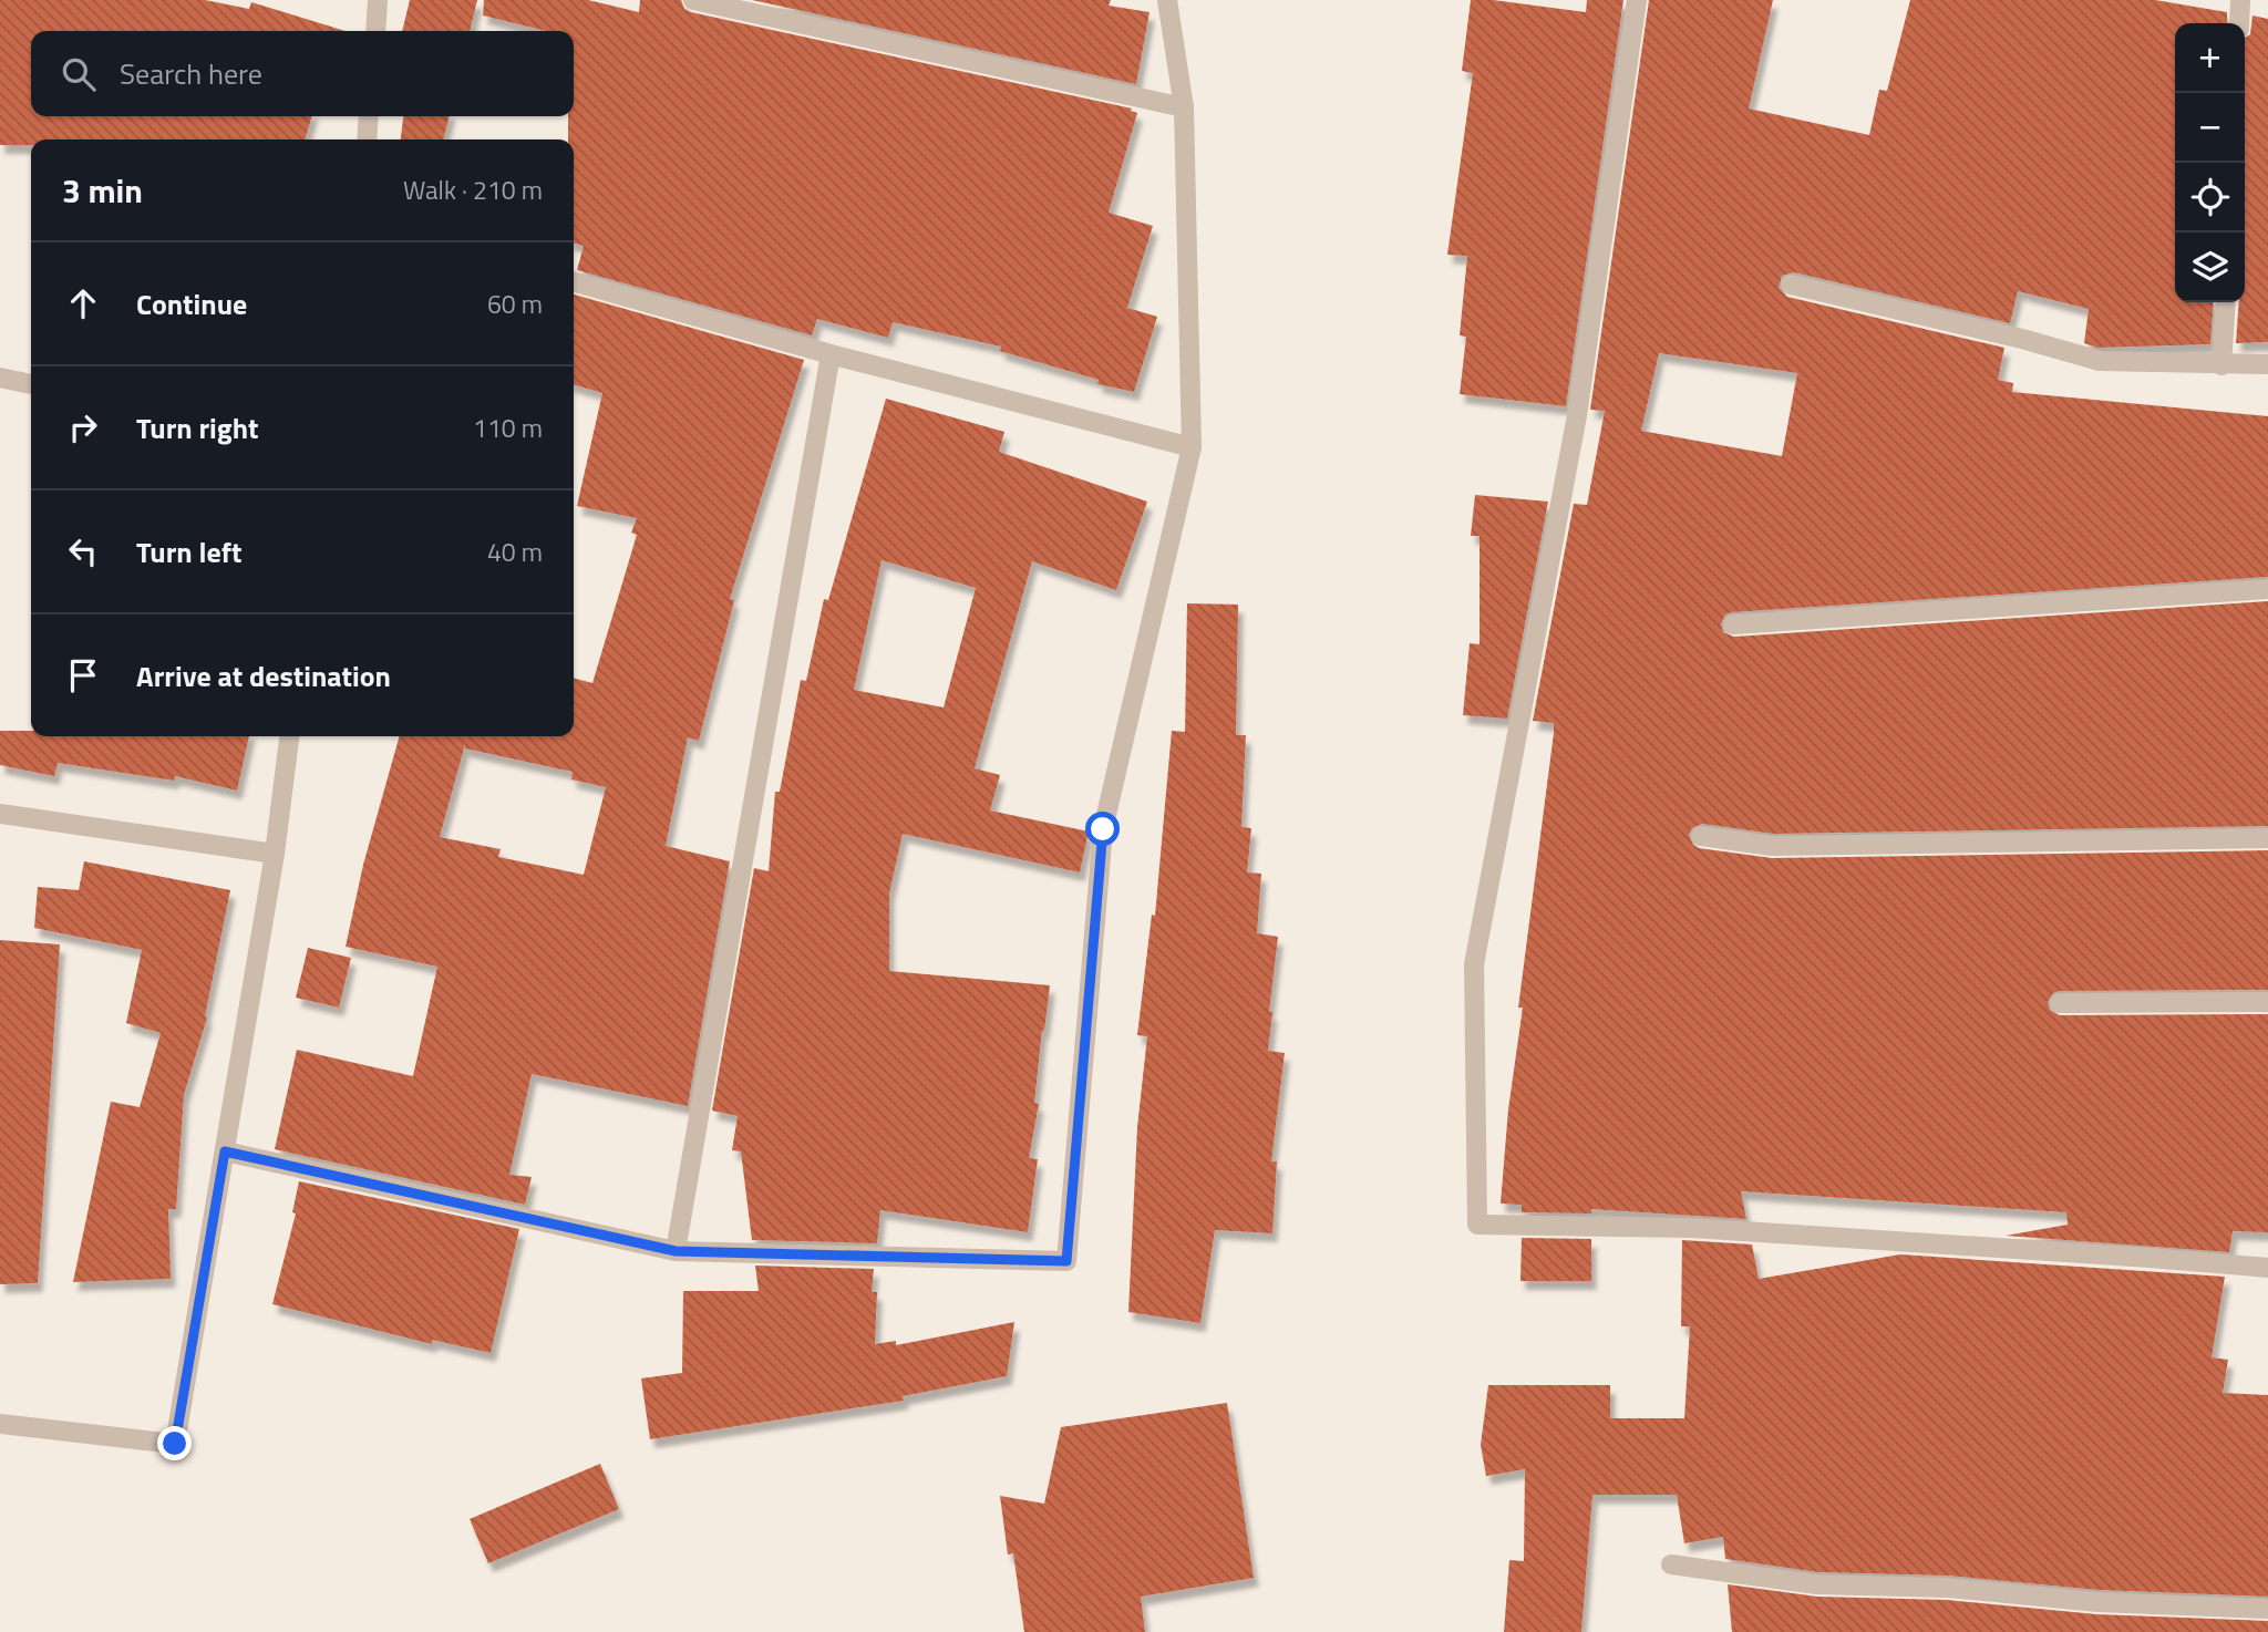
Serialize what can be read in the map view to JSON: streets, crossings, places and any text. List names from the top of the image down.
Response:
{
  "page": {
    "map_buttons": ["+", "−"],
    "search": "Search here",
    "heading": ["3 min", "Walk · 210 m"],
    "list": [
      ["Continue", "60 m"],
      ["Turn right", "110 m"],
      ["Turn left", "40 m"],
      "Arrive at destination"
    ]
  }
}
